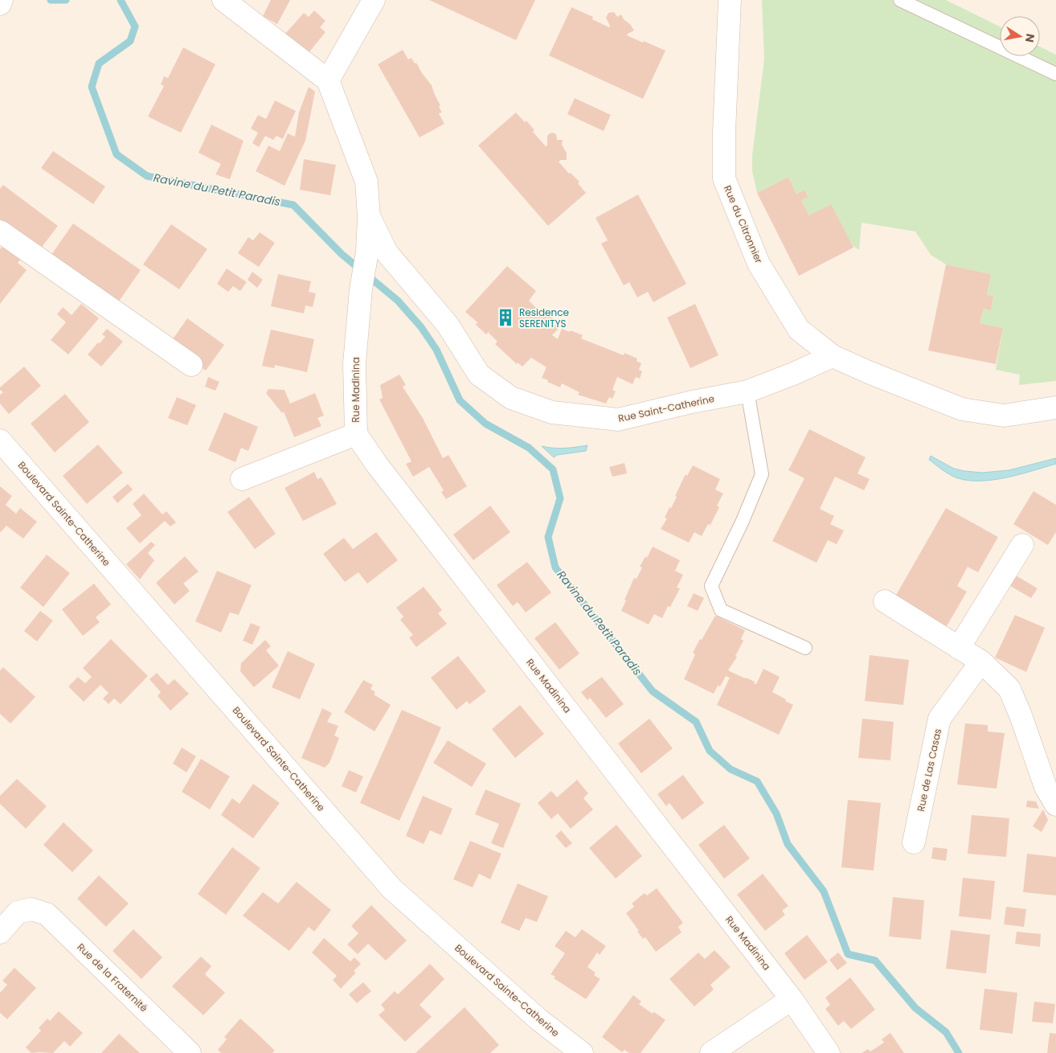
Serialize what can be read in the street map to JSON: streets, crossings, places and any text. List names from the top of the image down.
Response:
{
  "streets": {
    "street": [
      "Rue du Citronnier",
      "Rue Madinina",
      "Rue Saint-Catherine",
      "Boulevard Sainte-Catherine",
      "Rue de Las Casas",
      "Rue de la Fraternité"
    ]
  },
  "crossings": [
    ["Rue du Citronnier", "Rue Saint-Catherine"],
    ["Rue Madinina", "Rue Saint-Catherine"]
  ],
  "water": ["Ravine du Petit Paradis"],
  "places": {
    "building": ["Residence SERENITYS"]
  },
  "north": "right"
}
